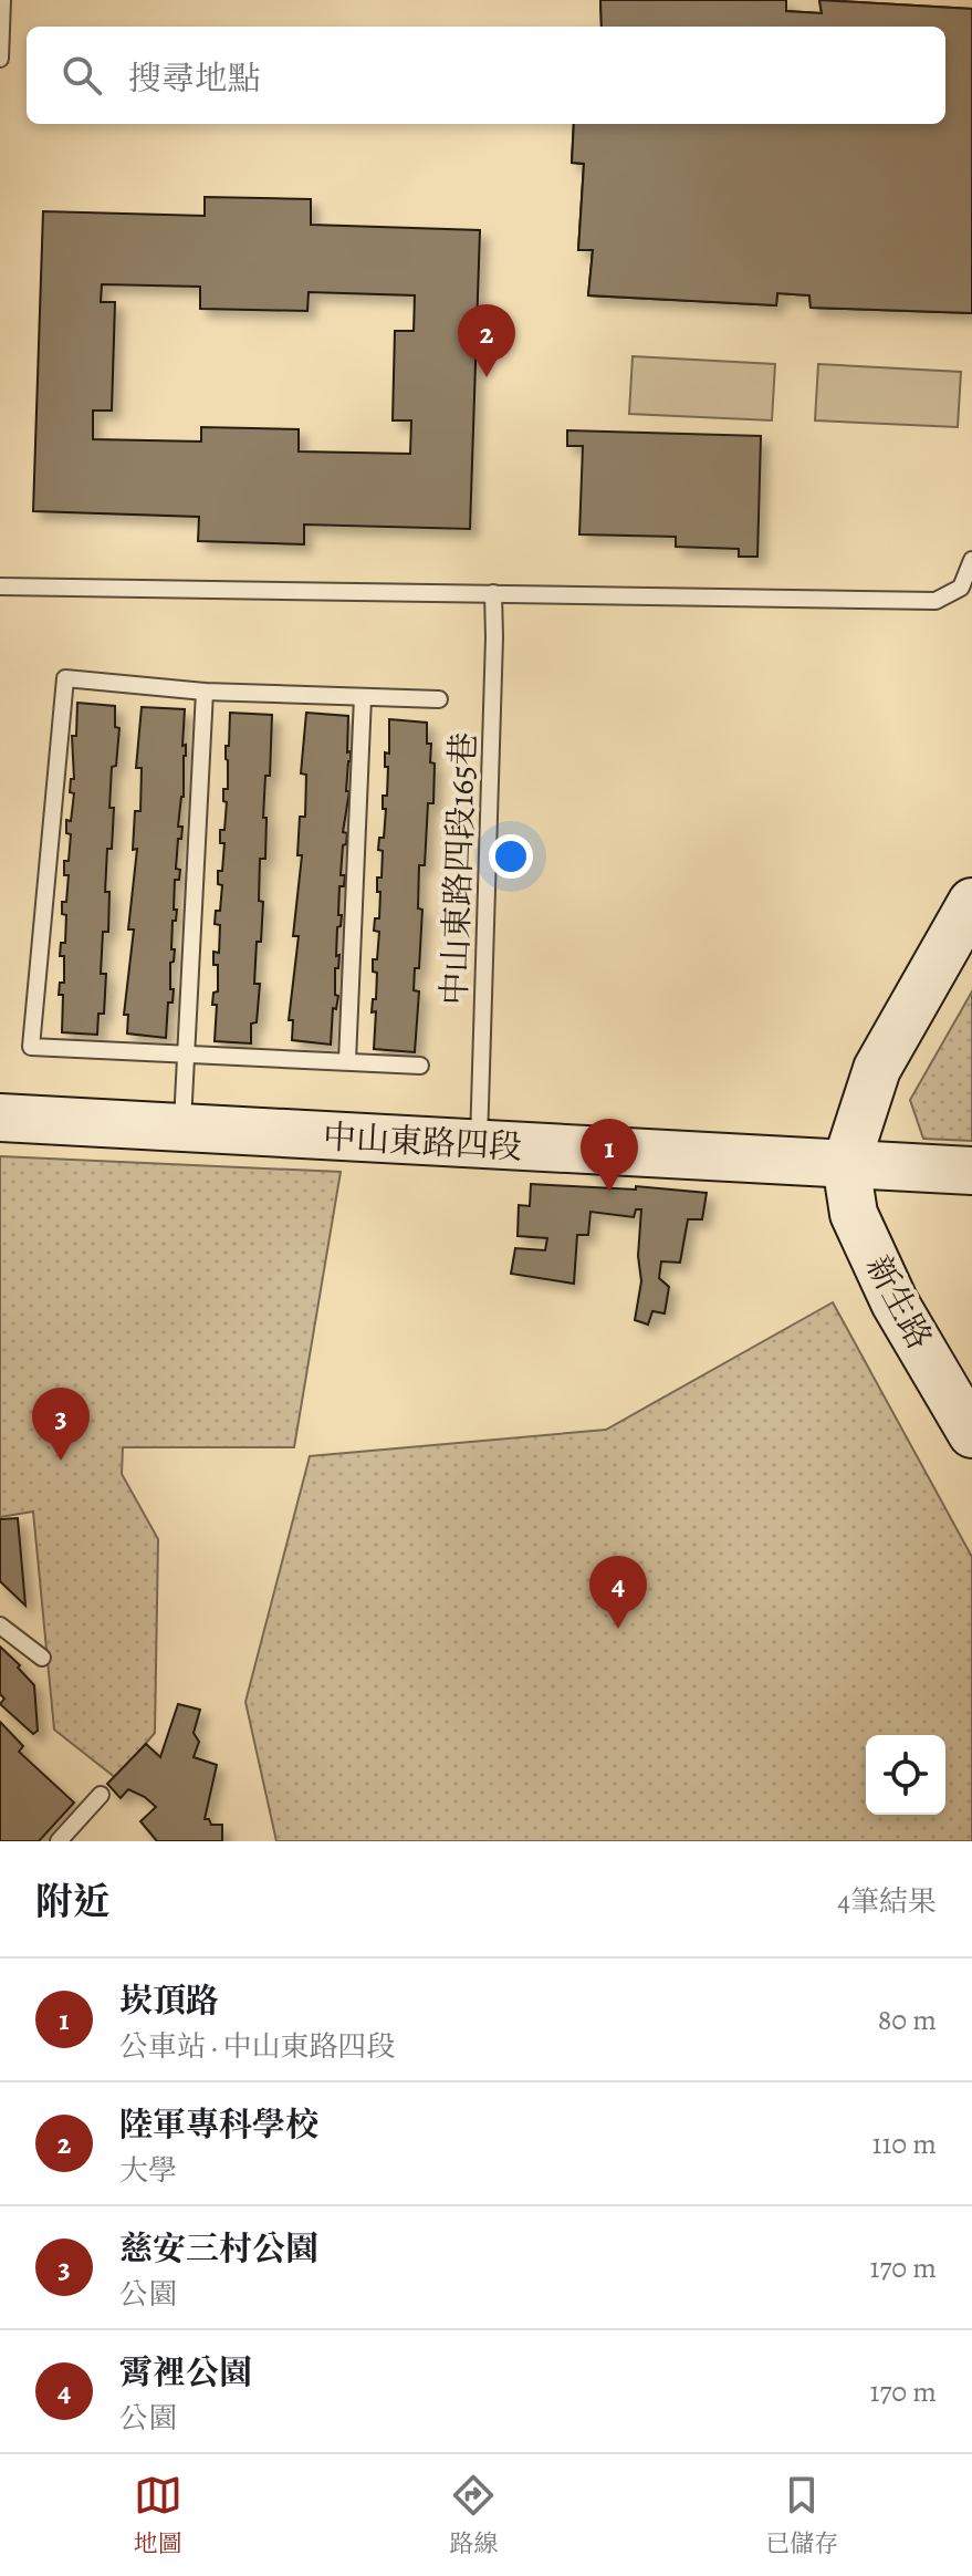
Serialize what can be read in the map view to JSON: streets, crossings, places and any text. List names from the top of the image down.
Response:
{
  "streets": {
    "main road": ["中山東路四段", "新生路"],
    "lane": ["中山東路四段165巷"]
  },
  "crossings": [
    ["中山東路四段165巷", "中山東路四段"],
    ["中山東路四段", "新生路"]
  ],
  "page": {
    "search": "搜尋地點",
    "pins": [
      "2",
      "1",
      "3",
      "4"
    ],
    "heading": ["附近", "4筆結果"],
    "list": [
      {
        "mark": "1",
        "name": "崁頂路",
        "note": "公車站 · 中山東路四段",
        "value": "80 m"
      },
      {
        "mark": "2",
        "name": "陸軍專科學校",
        "note": "大學",
        "value": "110 m"
      },
      {
        "mark": "3",
        "name": "慈安三村公園",
        "note": "公園",
        "value": "170 m"
      },
      {
        "mark": "4",
        "name": "霄裡公園",
        "note": "公園",
        "value": "170 m"
      }
    ],
    "nav": ["地圖", "路線", "已儲存"]
  }
}
